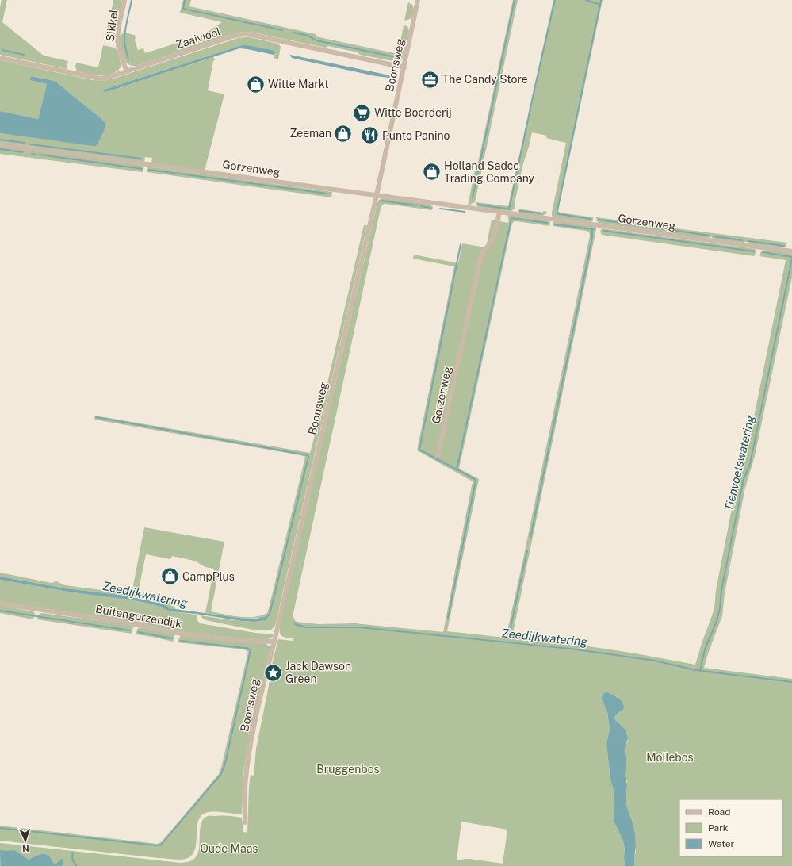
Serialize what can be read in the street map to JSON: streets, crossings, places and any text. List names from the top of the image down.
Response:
{
  "streets": {
    "street": [
      "Sikkel",
      "Zaaiviool",
      "Boonsweg",
      "Gorzenweg",
      "Buitengorzendijk"
    ]
  },
  "crossings": [
    ["Sikkel", "Zaaiviool"],
    ["Zaaiviool", "Boonsweg"],
    ["Boonsweg", "Gorzenweg"],
    ["Boonsweg", "Buitengorzendijk"]
  ],
  "water": ["Tienvoetswatering", "Zeedijkwatering"],
  "parks": ["Mollebos", "Bruggenbos", "Oude Maas"],
  "places": {
    "office": ["The Candy Store"],
    "shop": [
      "Witte Markt",
      "Zeeman",
      "Holland Sadcc Trading Company",
      "CampPlus"
    ],
    "supermarket": ["Witte Boerderij"],
    "restaurant": ["Punto Panino"],
    "place": ["Jack Dawson Green"]
  },
  "legend": ["Road", "Park", "Water"],
  "north": "bottom"
}
